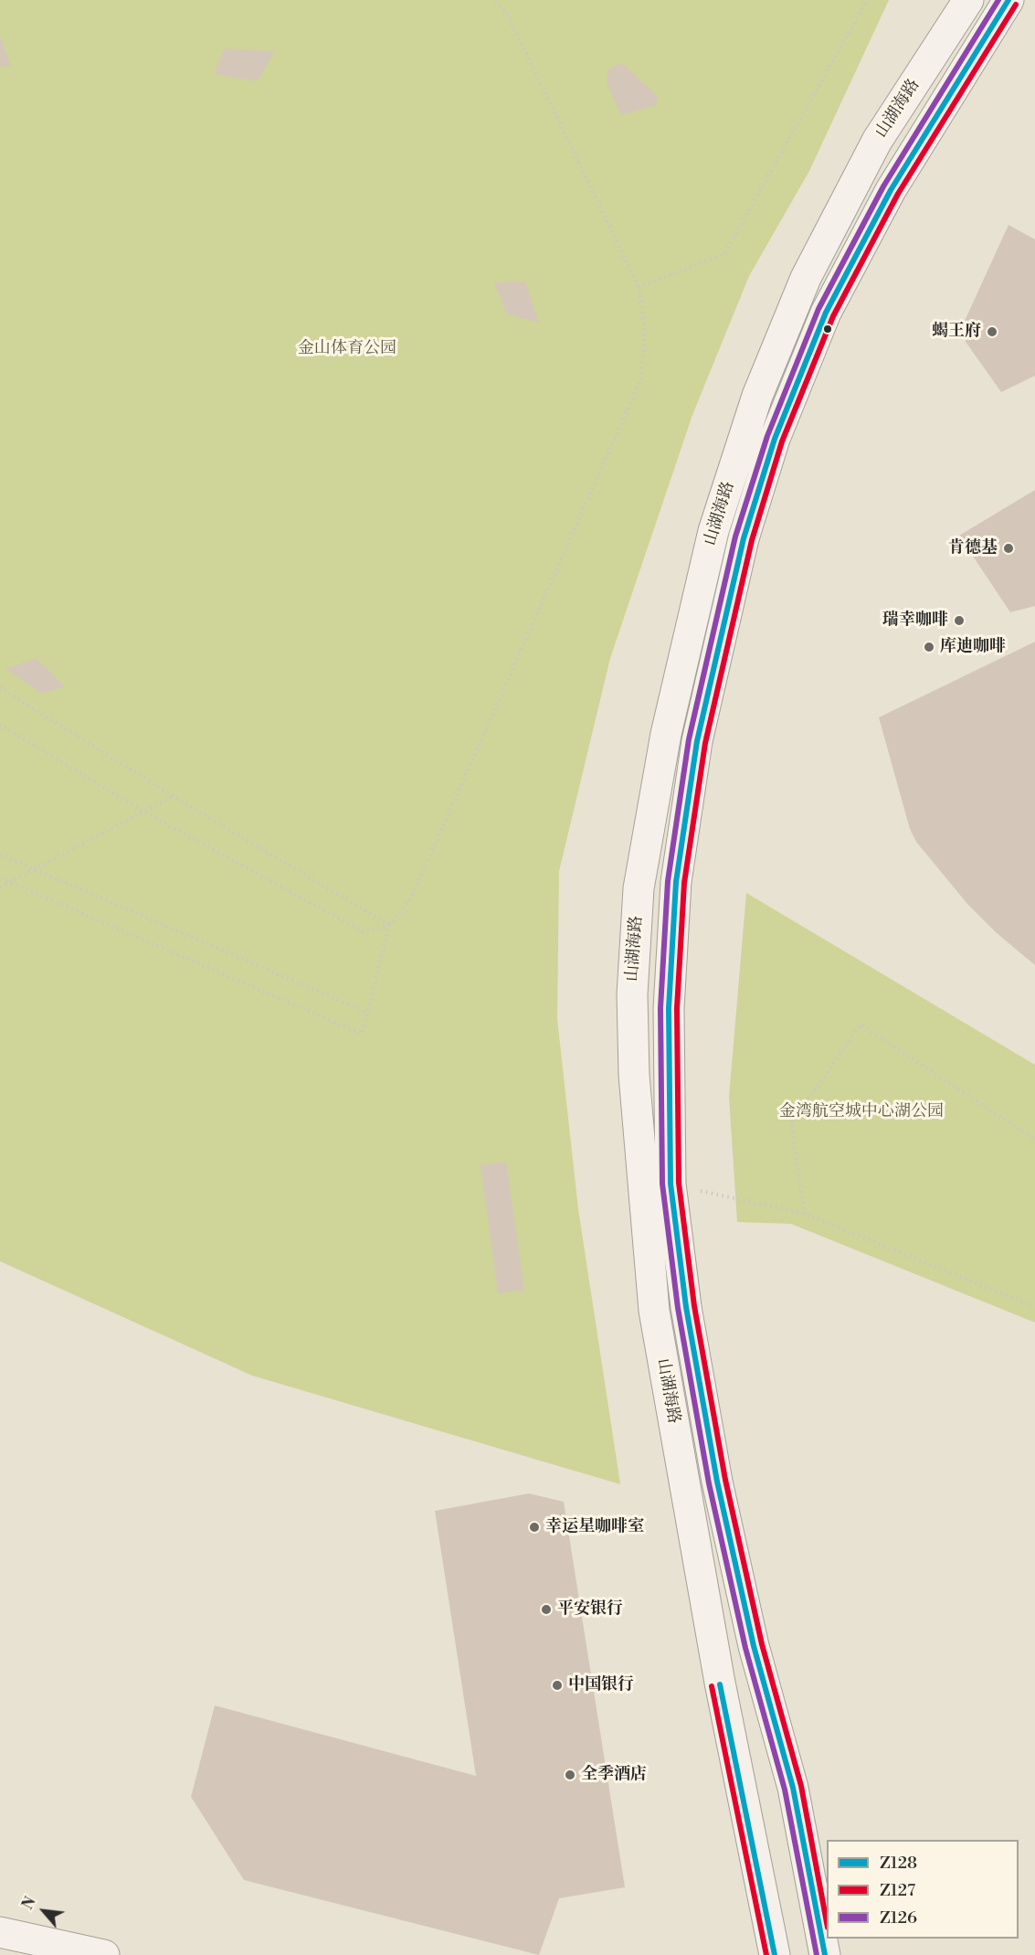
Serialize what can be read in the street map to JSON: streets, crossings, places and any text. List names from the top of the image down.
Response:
{
  "streets": {
    "street": ["山湖海路"]
  },
  "parks": ["金山体育公园", "金湾航空城中心湖公园"],
  "places": [
    "蝎王府",
    "肯德基",
    "瑞幸咖啡",
    "库迪咖啡",
    "幸运星咖啡室",
    "平安银行",
    "中国银行",
    "全季酒店"
  ],
  "lines": ["transit line Z128", "transit line Z126", "transit line Z127"],
  "legend": ["Z128", "Z127", "Z126"],
  "north": "top left"
}
